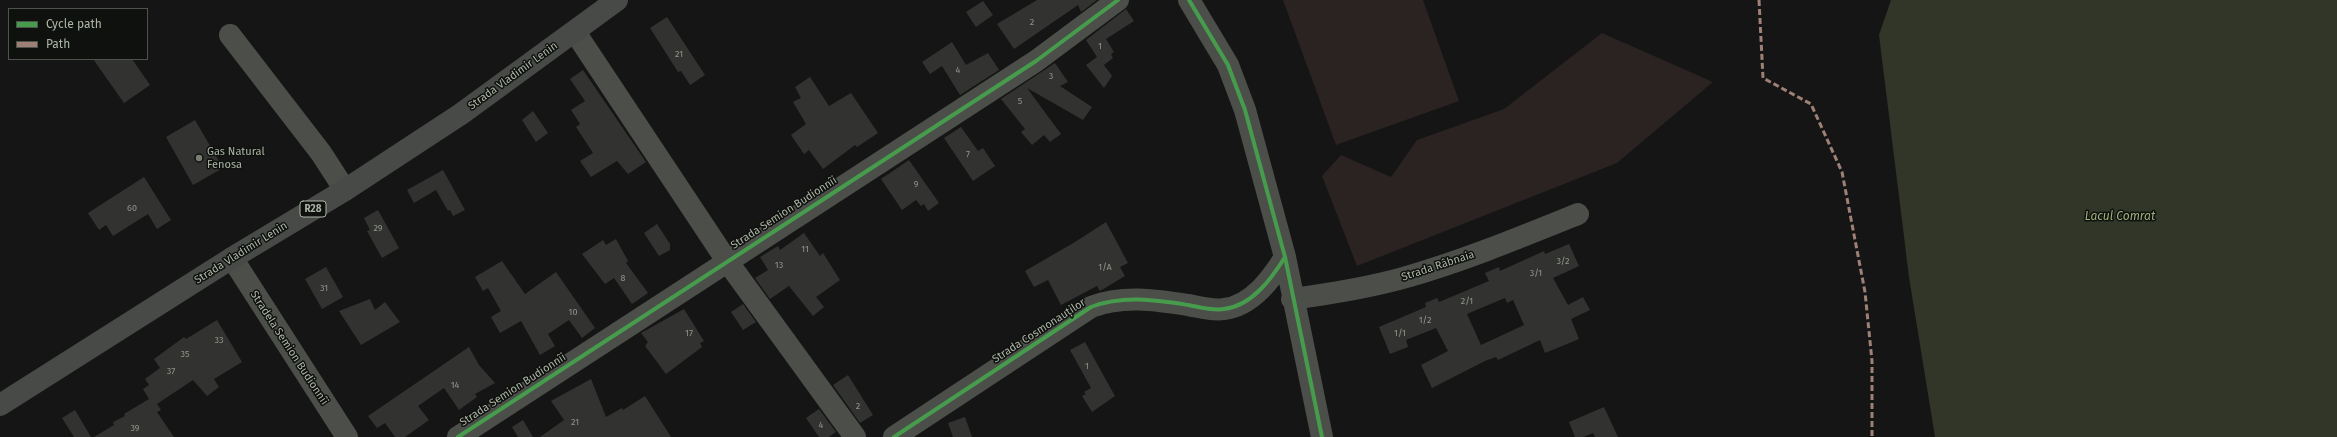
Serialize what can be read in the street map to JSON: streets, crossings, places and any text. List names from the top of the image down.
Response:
{
  "streets": {
    "main road": ["Strada Vladimir Lenin", "R28"],
    "street": [
      "Strada Semion Budionnîi",
      "Strada Râbnaia",
      "Strada Cosmonauților",
      "Stradela Semion Budionnîi"
    ]
  },
  "crossings": [
    ["Strada Vladimir Lenin", "Stradela Semion Budionnîi"]
  ],
  "water": ["Lacul Comrat"],
  "places": ["Gas Natural Fenosa"],
  "house_numbers": [
    "2",
    "1",
    "21",
    "4",
    "3",
    "5",
    "7",
    "9",
    "60",
    "29",
    "11",
    "3/2",
    "13",
    "1/A",
    "3/1",
    "8",
    "31",
    "2/1",
    "10",
    "1/2",
    "17",
    "1/1",
    "33",
    "35",
    "1",
    "37",
    "14",
    "2",
    "21",
    "4",
    "39"
  ],
  "legend": ["Cycle path", "Path"]
}
